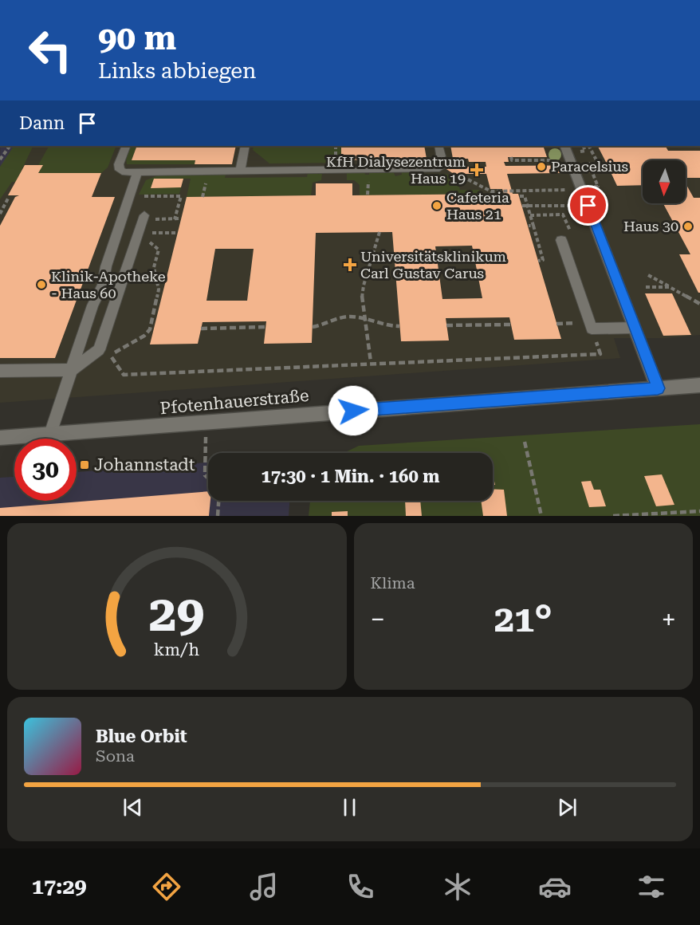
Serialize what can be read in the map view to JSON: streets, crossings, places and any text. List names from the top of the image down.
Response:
{
  "streets": {
    "street": ["Pfotenhauerstraße"]
  },
  "places": {
    "other": [
      "Paracelsius",
      "Cafeteria Haus 21",
      "Haus 30",
      "Klinik-Apotheke - Haus 60"
    ],
    "health": ["KfH Dialysezentrum Haus 19", "Universitätsklinikum Carl Gustav Carus"],
    "transit": ["Johannstadt"]
  },
  "north": "bottom",
  "page": {
    "turn": ["90 m", "Links abbiegen"],
    "then": "Dann",
    "limit": "30",
    "trip": "17:30 · 1 Min. · 160 m",
    "tile": "Klima",
    "heat": ["−", "21°", "+"],
    "song": ["Blue Orbit", "Sona"],
    "tabs": "17:29",
    "gauge": ["29", "km/h"]
  }
}
